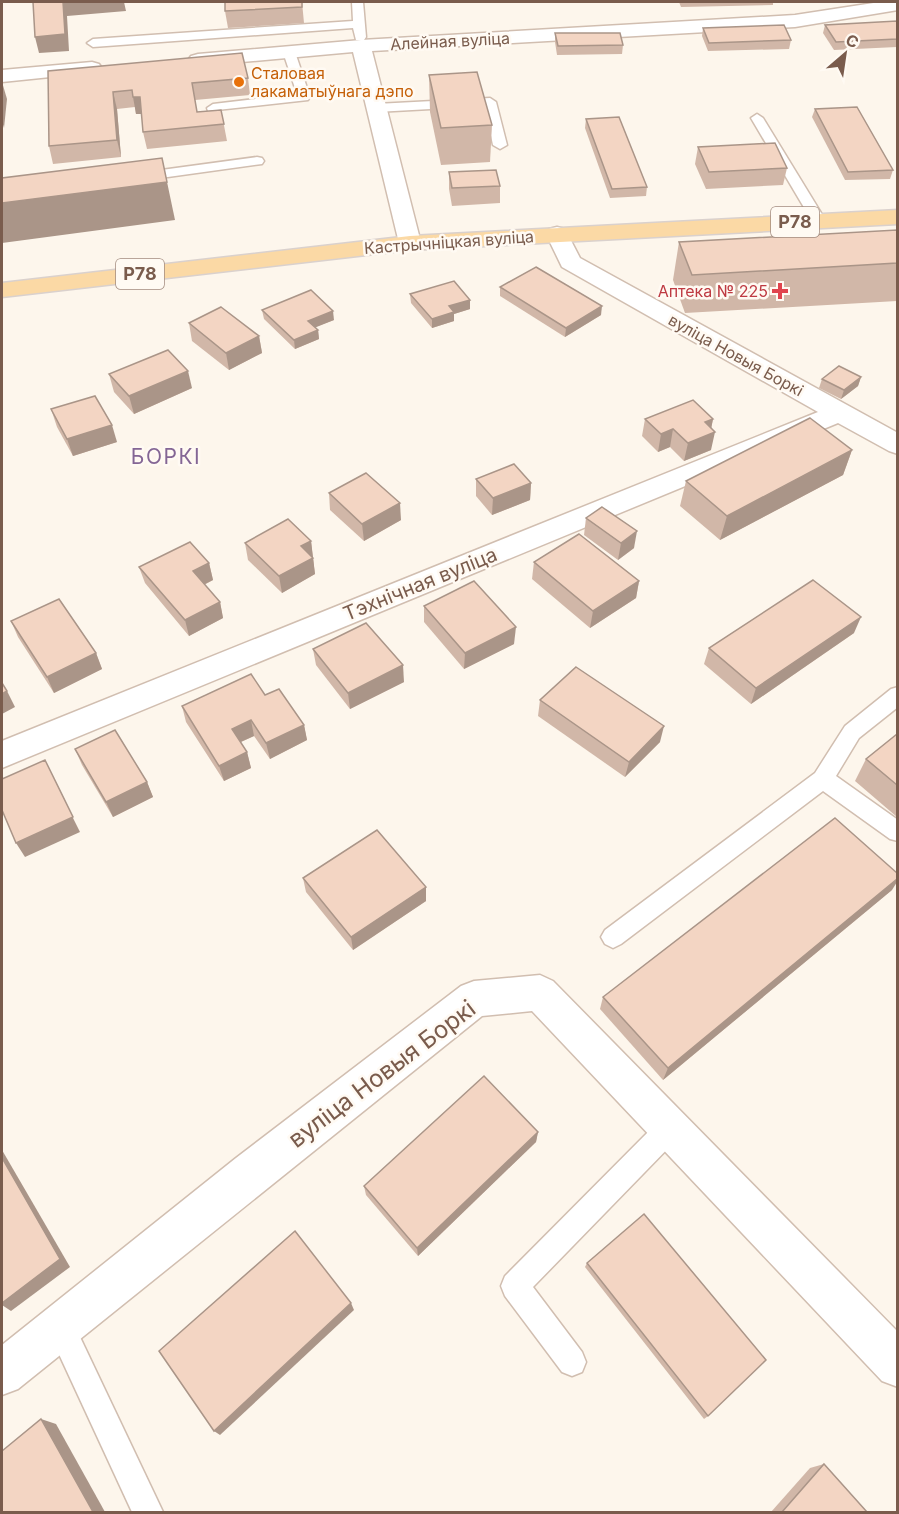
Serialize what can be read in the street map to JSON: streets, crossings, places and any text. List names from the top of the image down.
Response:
{
  "streets": {
    "main road": ["Р78", "Кастрычніцкая вуліца"],
    "street": ["Алейная вуліца", "вуліца Новыя Боркі", "Тэхнічная вуліца"]
  },
  "crossings": [
    ["Кастрычніцкая вуліца", "вуліца Новыя Боркі"],
    ["вуліца Новыя Боркі", "Тэхнічная вуліца"]
  ],
  "districts": ["БОРКІ"],
  "places": {
    "other": ["Сталовая лакаматыўнага дэпо"],
    "health": ["Аптека № 225"]
  },
  "north": "top right"
}
